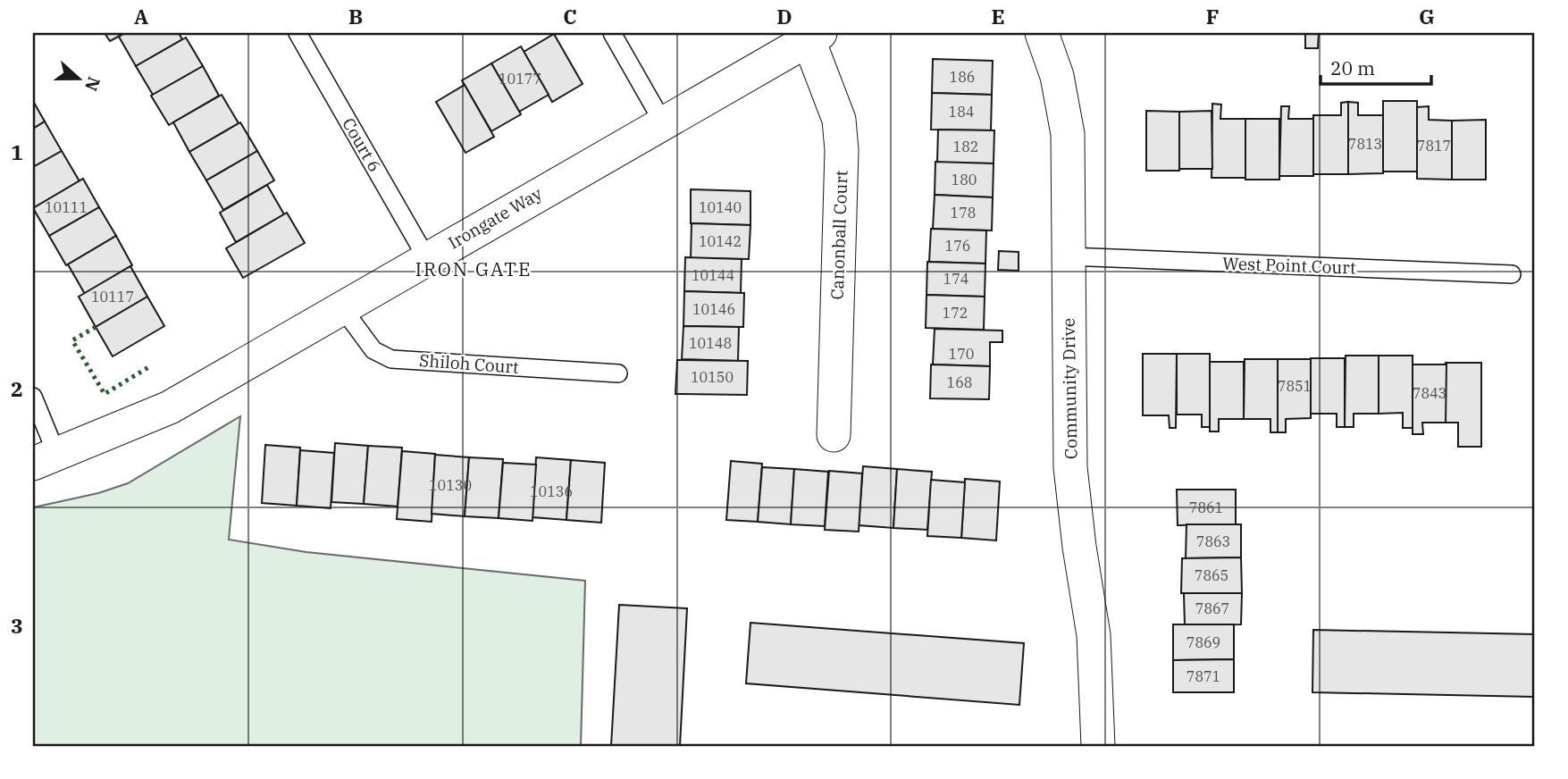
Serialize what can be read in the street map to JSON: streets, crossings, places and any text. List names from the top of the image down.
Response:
{
  "streets": {
    "street": ["Irongate Way", "Canonball Court", "Community Drive"],
    "lane": ["Court 6", "West Point Court", "Shiloh Court"]
  },
  "crossings": [
    ["Court 6", "Irongate Way"],
    ["Irongate Way", "Canonball Court"],
    ["Irongate Way", "Shiloh Court"],
    ["West Point Court", "Community Drive"]
  ],
  "districts": ["IRON GATE"],
  "house_numbers": [
    "186",
    "10177",
    "184",
    "7813",
    "7817",
    "182",
    "180",
    "10111",
    "10140",
    "178",
    "10142",
    "176",
    "10144",
    "174",
    "10117",
    "10146",
    "172",
    "10148",
    "170",
    "10150",
    "168",
    "7851",
    "7843",
    "10130",
    "10136",
    "7861",
    "7863",
    "7865",
    "7867",
    "7869",
    "7871"
  ],
  "scale_bar": "20 m",
  "north": "right",
  "grid": {
    "columns": [
      "A",
      "B",
      "C",
      "D",
      "E",
      "F",
      "G"
    ],
    "rows": ["1", "2", "3"]
  }
}
